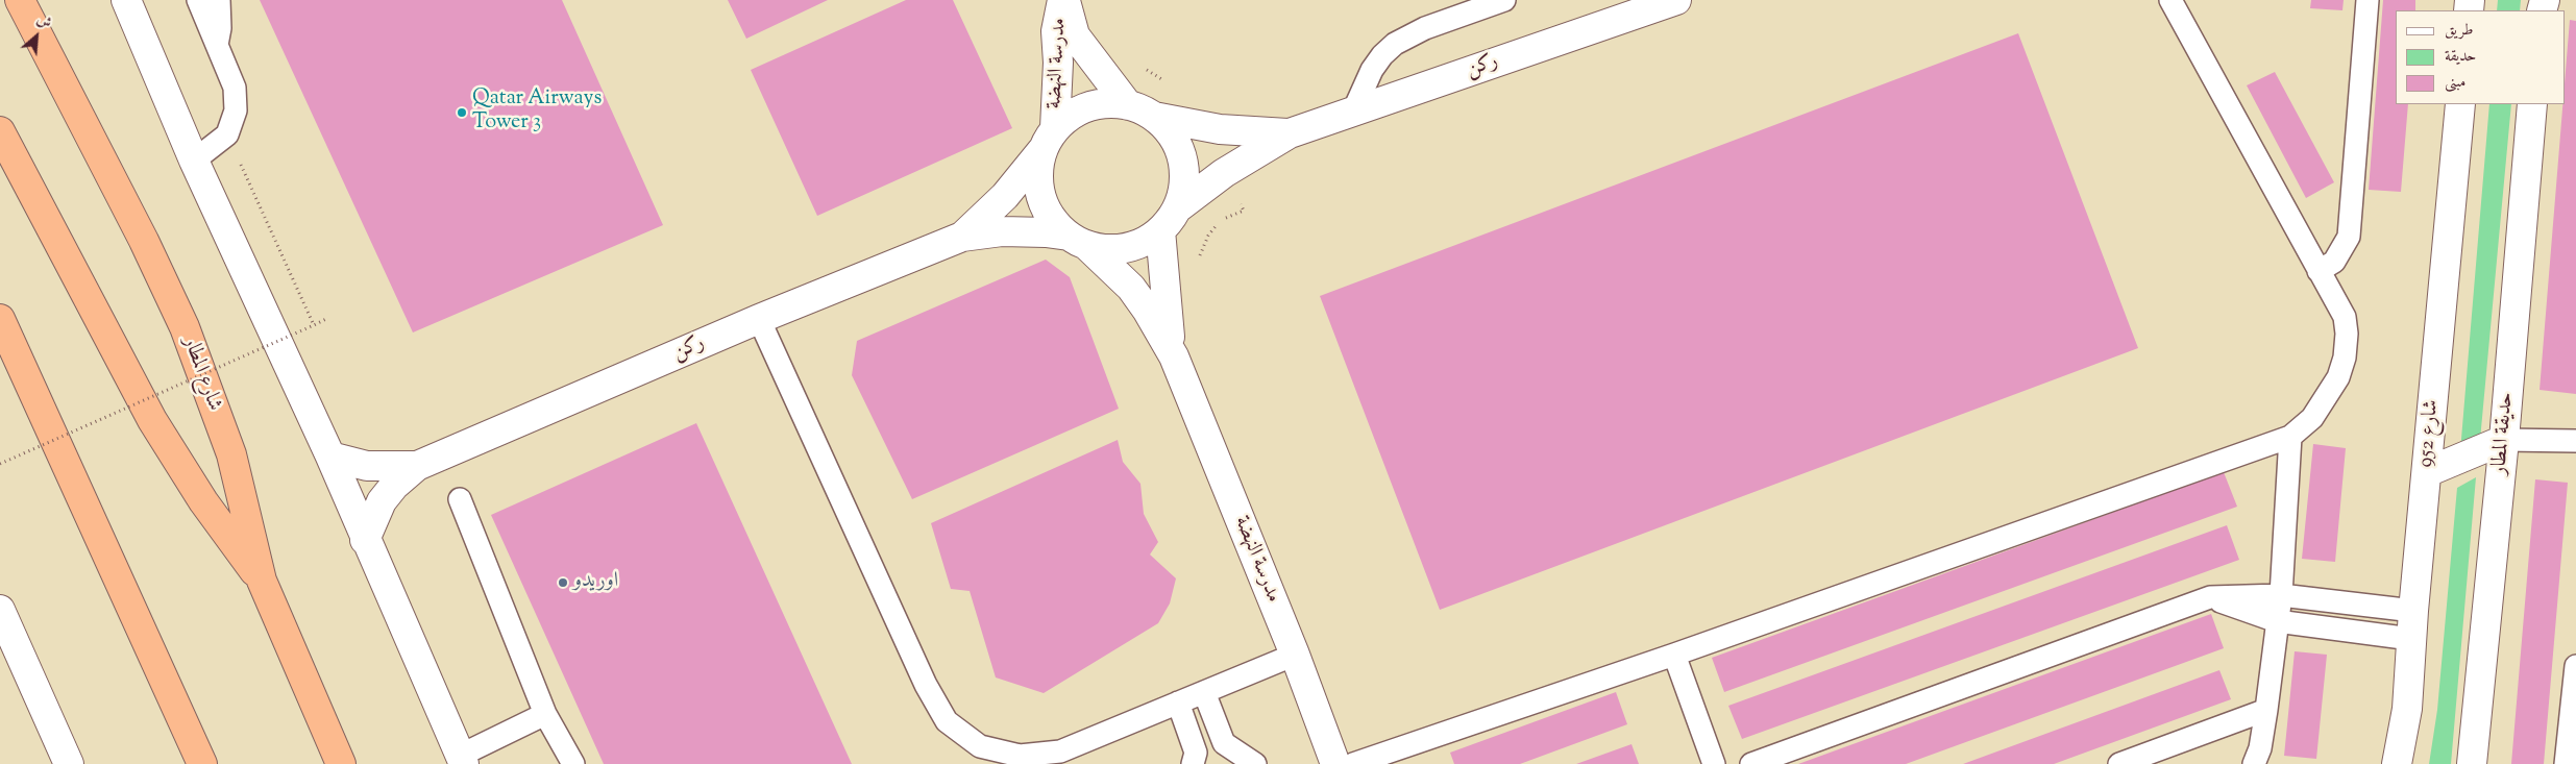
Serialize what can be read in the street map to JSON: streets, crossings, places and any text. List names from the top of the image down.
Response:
{
  "streets": {
    "highway": ["شارع المطار"],
    "street": [
      "مدرسة النهضة",
      "ركن",
      "شارع 952",
      "حديقة المطار"
    ]
  },
  "crossings": [
    ["مدرسة النهضة", "ركن"]
  ],
  "places": ["Qatar Airways Tower 3", "اوريدو"],
  "legend": ["طريق", "حديقة", "مبنى"],
  "north": "top right"
}
